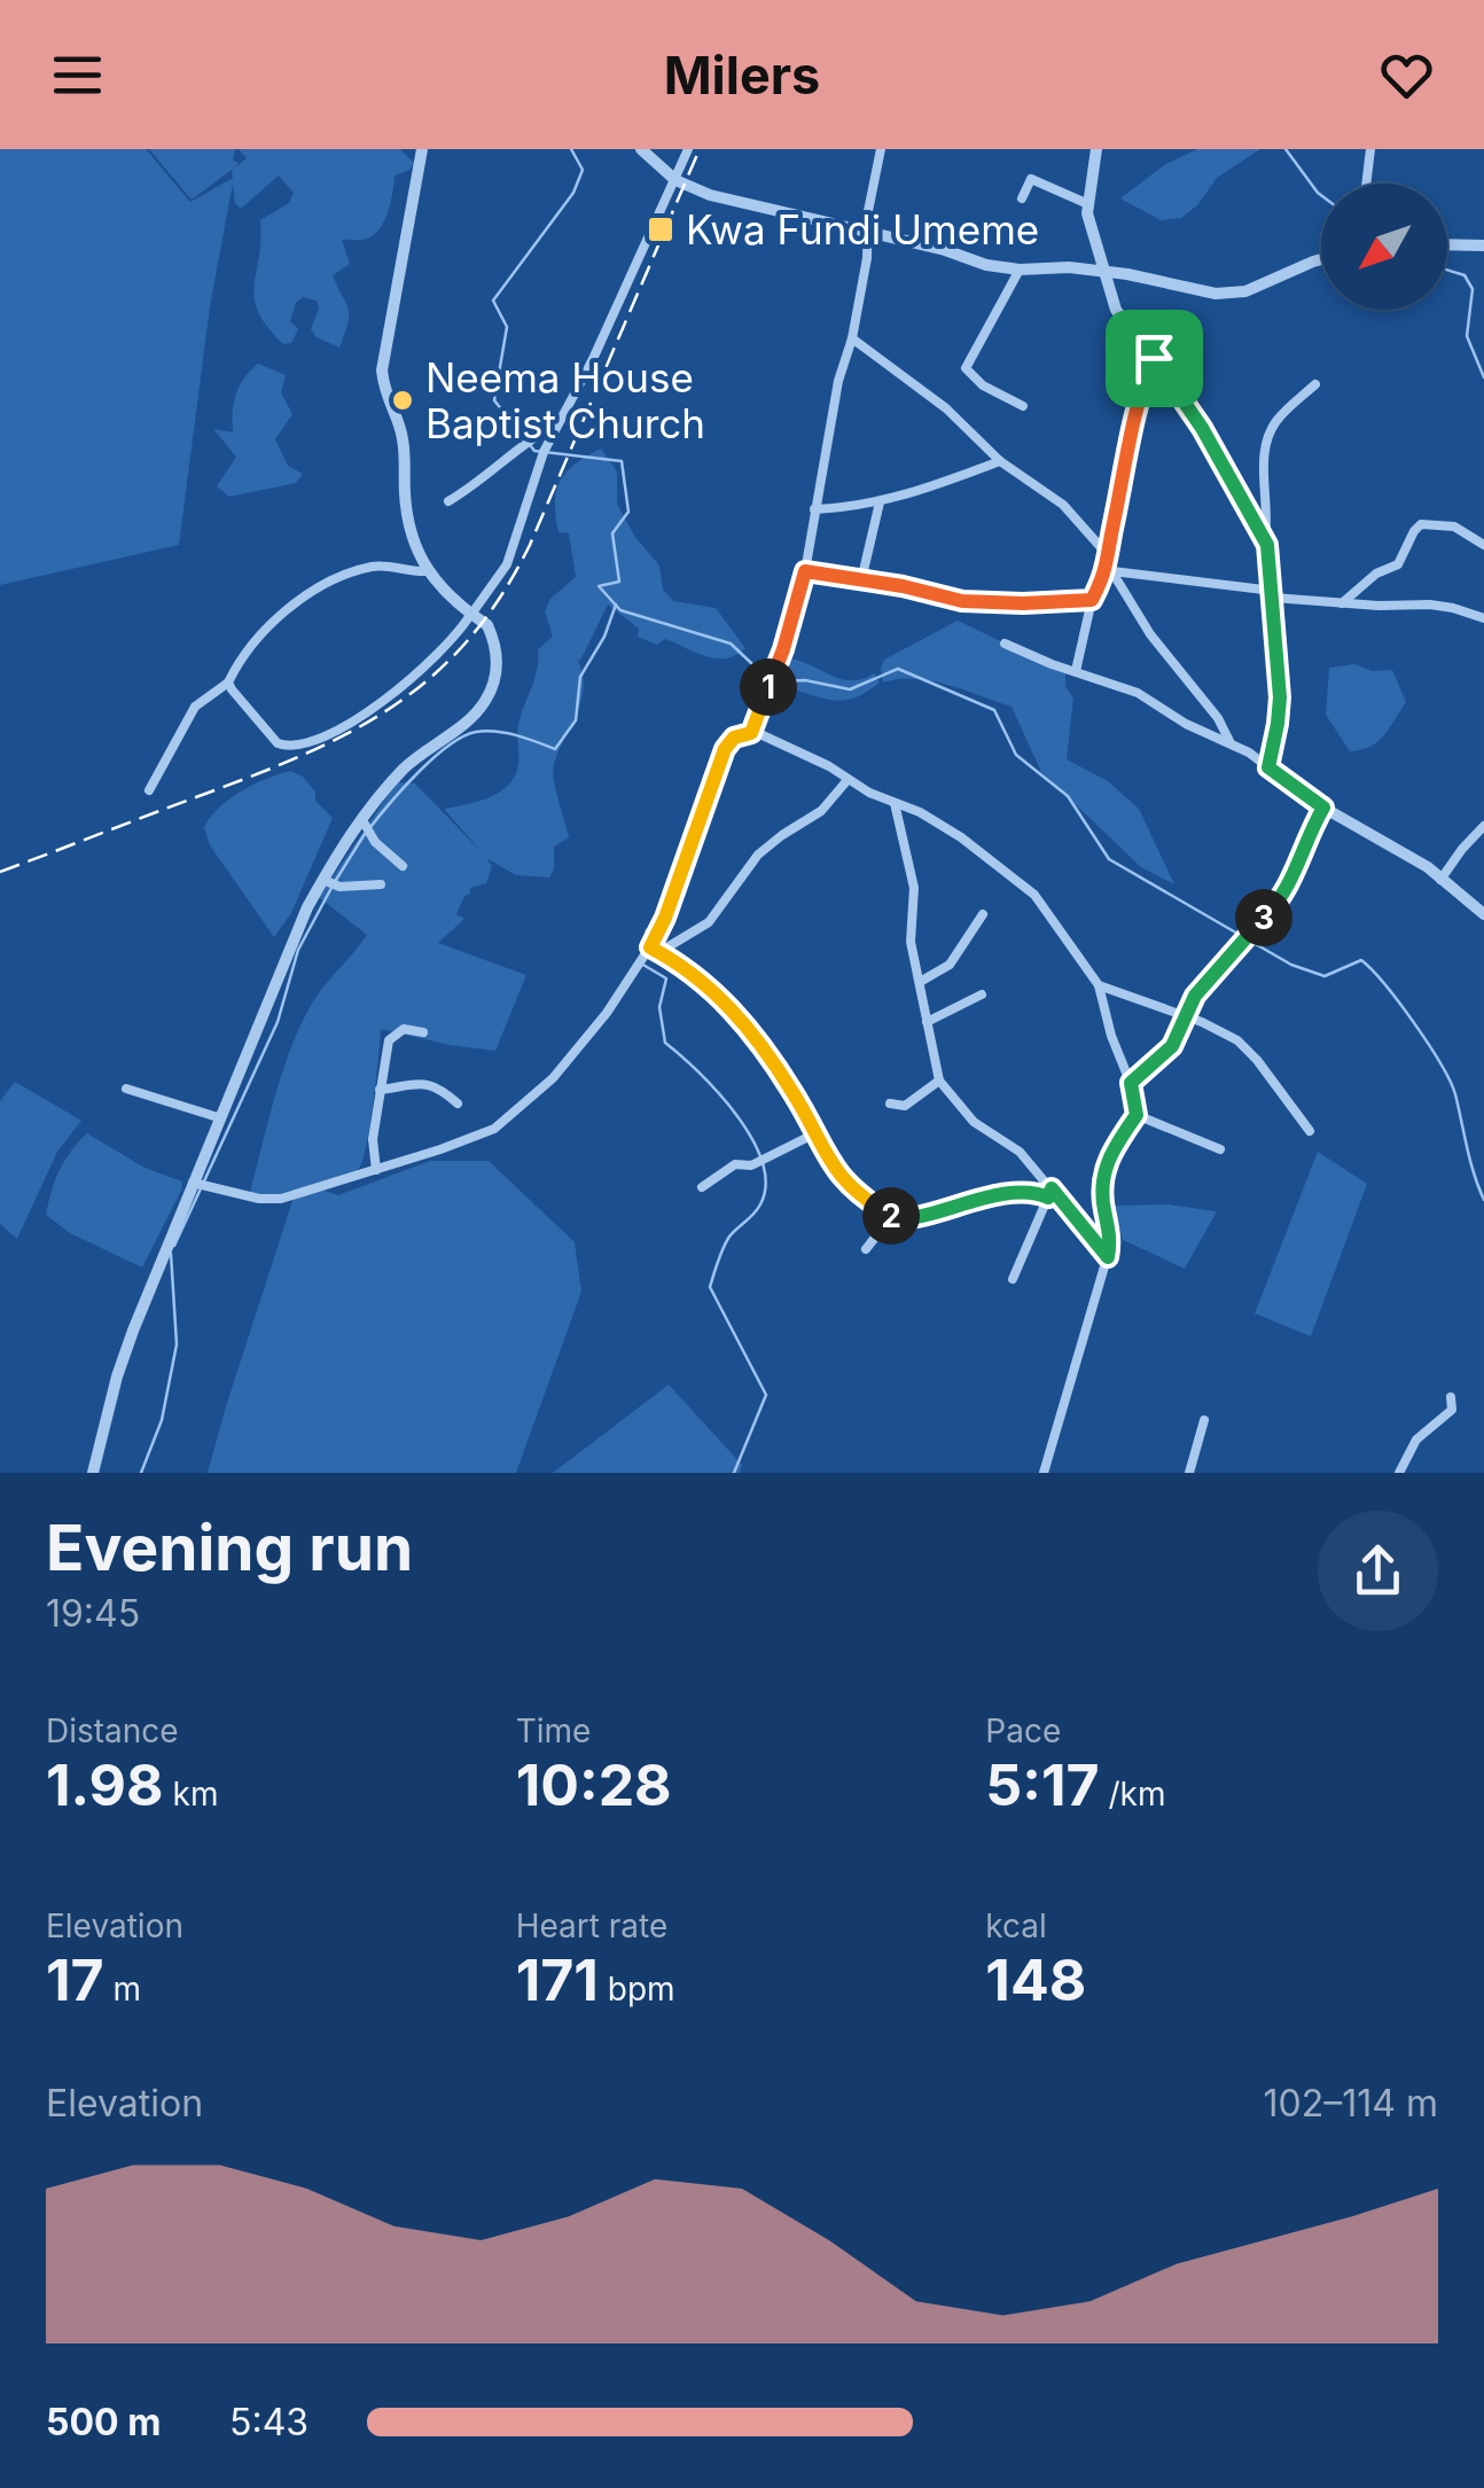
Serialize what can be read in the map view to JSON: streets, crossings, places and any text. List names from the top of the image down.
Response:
{
  "places": {
    "transit": ["Kwa Fundi Umeme"],
    "other": ["Neema House Baptist Church"]
  },
  "north": "bottom left",
  "page": {
    "header": "Milers",
    "pins": ["1", "3", "2"],
    "heading": ["Evening run", "19:45"],
    "stats": [
      ["Distance", "1.98 km"],
      ["Time", "10:28"],
      ["Pace", "5:17 /km"],
      ["Elevation", "17 m"],
      ["Heart rate", "171 bpm"],
      ["kcal", "148"]
    ],
    "chart": ["Elevation", "102–114 m"],
    "list": [
      {
        "name": "500 m",
        "note": "5:43"
      }
    ]
  }
}
